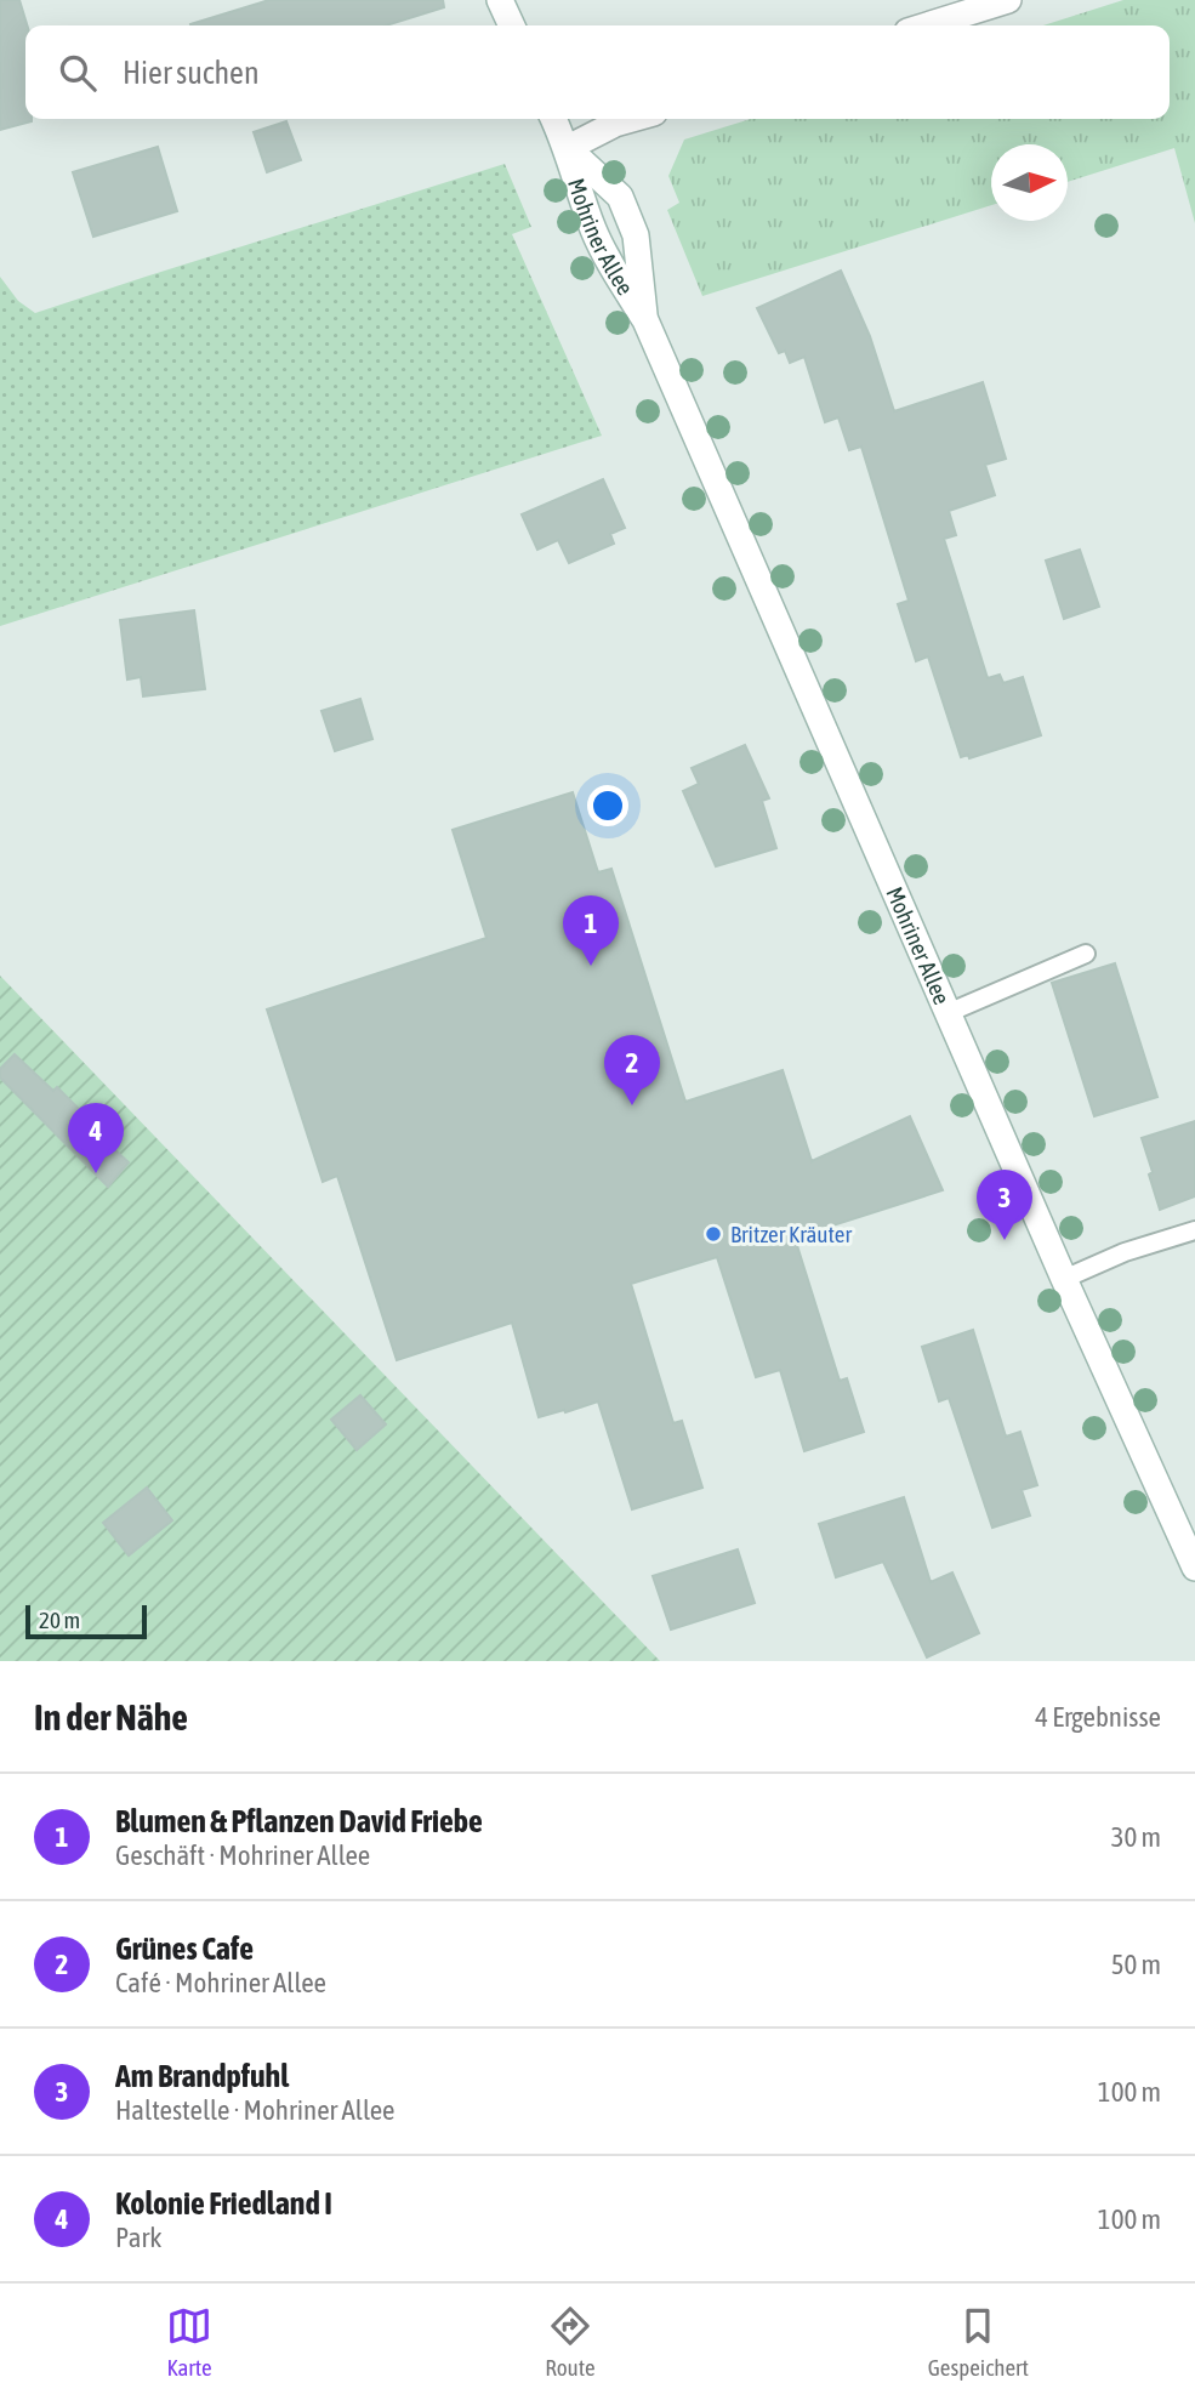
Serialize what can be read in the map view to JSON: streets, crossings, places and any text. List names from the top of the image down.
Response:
{
  "streets": {
    "main road": ["Mohriner Allee"]
  },
  "places": ["Britzer Kräuter"],
  "scale_bar": "20 m",
  "north": "right",
  "page": {
    "search": "Hier suchen",
    "pins": [
      "1",
      "2",
      "4",
      "3"
    ],
    "scale": "20 m",
    "heading": ["In der Nähe", "4 Ergebnisse"],
    "list": [
      {
        "mark": "1",
        "name": "Blumen & Pflanzen David Friebe",
        "note": "Geschäft · Mohriner Allee",
        "value": "30 m"
      },
      {
        "mark": "2",
        "name": "Grünes Cafe",
        "note": "Café · Mohriner Allee",
        "value": "50 m"
      },
      {
        "mark": "3",
        "name": "Am Brandpfuhl",
        "note": "Haltestelle · Mohriner Allee",
        "value": "100 m"
      },
      {
        "mark": "4",
        "name": "Kolonie Friedland I",
        "note": "Park",
        "value": "100 m"
      }
    ],
    "nav": ["Karte", "Route", "Gespeichert"]
  }
}
